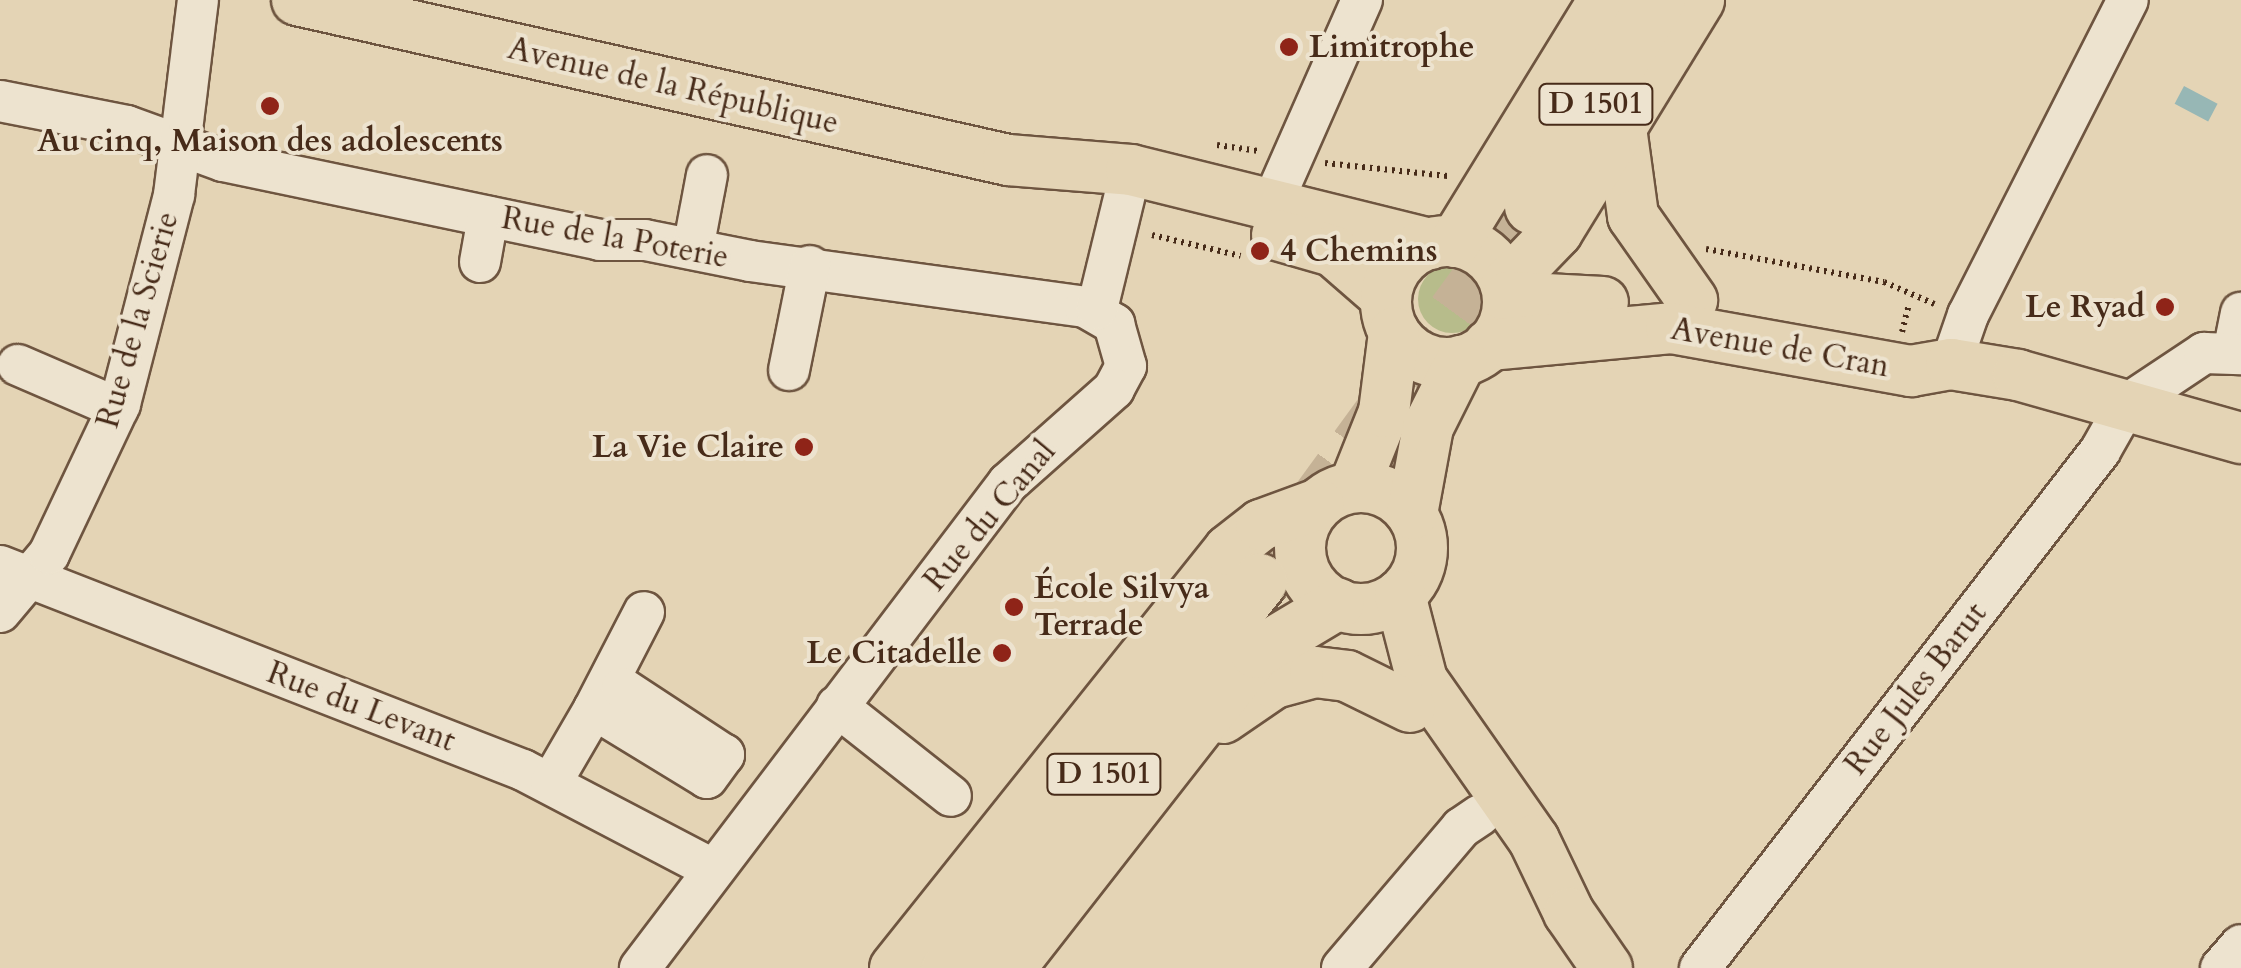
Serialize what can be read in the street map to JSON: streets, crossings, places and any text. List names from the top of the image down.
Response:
{
  "streets": {
    "highway": ["D 1501"],
    "main road": ["Avenue de la République", "Avenue de Cran"],
    "street": [
      "Rue de la Poterie",
      "Rue de la Scierie",
      "Rue du Canal",
      "Rue Jules Barut",
      "Rue du Levant"
    ]
  },
  "crossings": [
    ["Rue de la Poterie", "Rue de la Scierie"],
    ["Rue de la Poterie", "Rue du Canal"],
    ["Rue de la Scierie", "Rue du Levant"],
    ["Avenue de Cran", "Rue Jules Barut"],
    ["Rue du Canal", "Rue du Levant"]
  ],
  "places": [
    "Limitrophe",
    "Au cinq, Maison des adolescents",
    "4 Chemins",
    "Le Ryad",
    "La Vie Claire",
    "École Silvya Terrade",
    "Le Citadelle"
  ]
}
